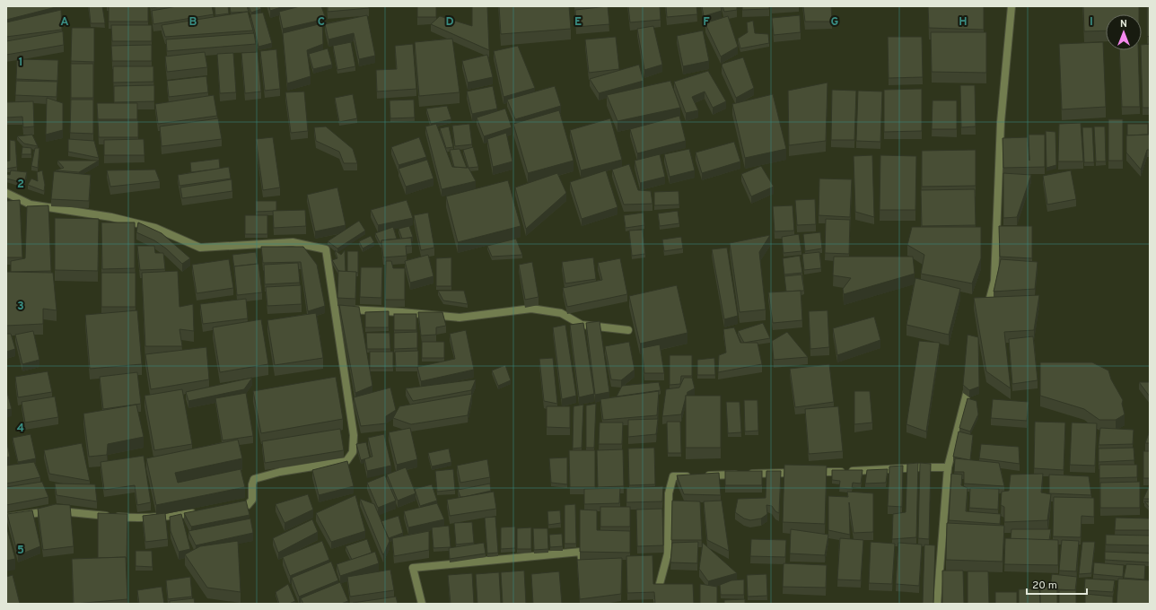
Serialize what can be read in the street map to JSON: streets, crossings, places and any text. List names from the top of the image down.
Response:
{
  "scale_bar": "20 m",
  "north": "top",
  "grid": {
    "columns": [
      "A",
      "B",
      "C",
      "D",
      "E",
      "F",
      "G",
      "H",
      "I"
    ],
    "rows": [
      "1",
      "2",
      "3",
      "4",
      "5"
    ]
  }
}
